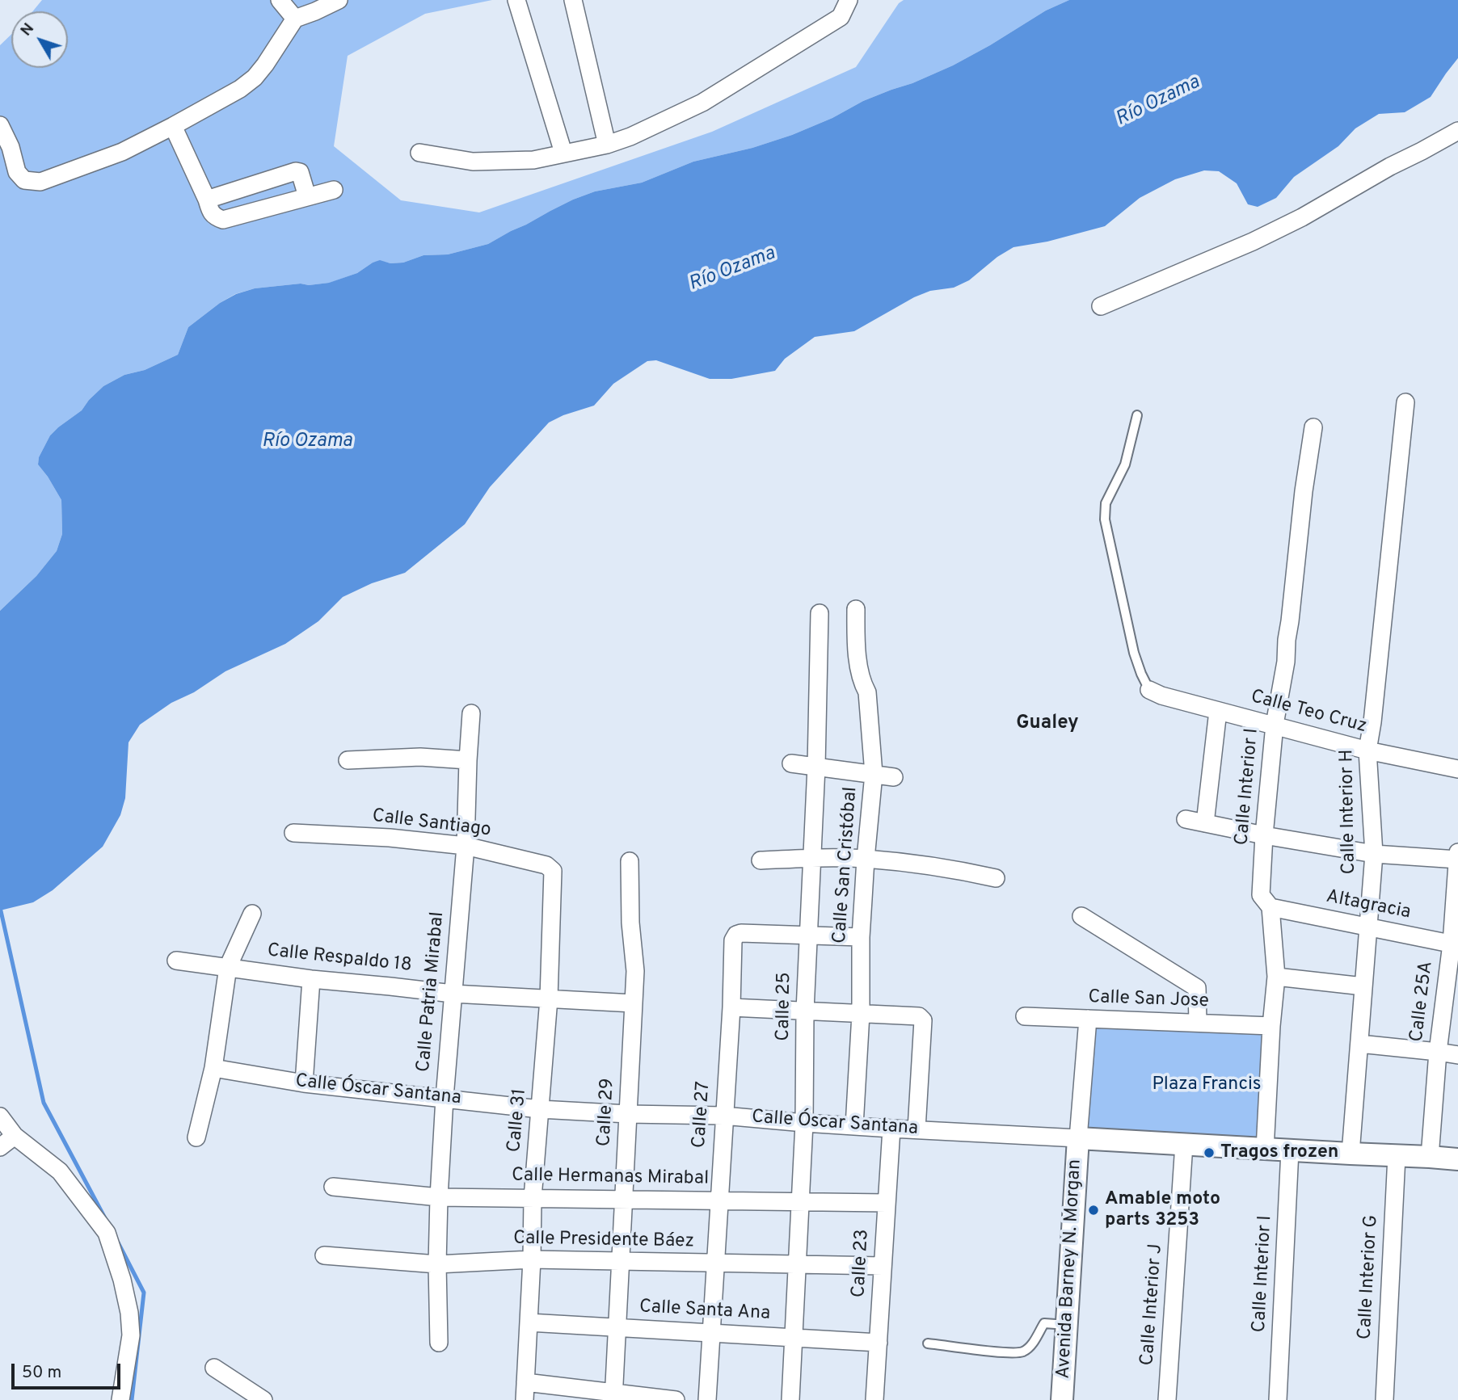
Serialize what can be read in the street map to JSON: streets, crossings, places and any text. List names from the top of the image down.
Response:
{
  "streets": {
    "street": [
      "Calle Teo Cruz",
      "Calle Interior I",
      "Calle Interior H",
      "Calle Santiago",
      "Calle San Cristóbal",
      "Altagracia",
      "Calle Respaldo 18",
      "Calle Patria Mirabal",
      "Calle San Jose",
      "Calle 25A",
      "Calle 25",
      "Calle Óscar Santana",
      "Calle 29",
      "Calle 27",
      "Calle 31",
      "Calle Hermanas Mirabal",
      "Calle Presidente Báez",
      "Calle 23",
      "Avenida Barney N. Morgan",
      "Calle Interior G",
      "Calle Interior J",
      "Calle Santa Ana"
    ]
  },
  "crossings": [
    ["Calle Teo Cruz", "Calle Interior I"],
    ["Calle Teo Cruz", "Calle Interior H"],
    ["Calle Interior I", "Altagracia"],
    ["Calle Interior I", "Calle San Jose"],
    ["Calle Interior I", "Calle Óscar Santana"],
    ["Calle Interior H", "Altagracia"],
    ["Calle Interior H", "Calle Óscar Santana"],
    ["Calle Santiago", "Calle Patria Mirabal"],
    ["Calle Santiago", "Calle 31"],
    ["Calle San Cristóbal", "Calle Óscar Santana"],
    ["Altagracia", "Calle 25A"],
    ["Calle Respaldo 18", "Calle Patria Mirabal"],
    ["Calle Respaldo 18", "Calle 29"],
    ["Calle Respaldo 18", "Calle 31"],
    ["Calle Patria Mirabal", "Calle Óscar Santana"],
    ["Calle Patria Mirabal", "Calle Hermanas Mirabal"],
    ["Calle Patria Mirabal", "Calle Presidente Báez"],
    ["Calle 25A", "Calle Óscar Santana"],
    ["Calle 25", "Calle Óscar Santana"],
    ["Calle 25", "Calle 27"],
    ["Calle 25", "Calle Hermanas Mirabal"],
    ["Calle 25", "Calle Presidente Báez"],
    ["Calle 25", "Calle Santa Ana"],
    ["Calle Óscar Santana", "Calle 29"],
    ["Calle Óscar Santana", "Calle 27"],
    ["Calle Óscar Santana", "Calle 31"],
    ["Calle Óscar Santana", "Calle 23"],
    ["Calle Óscar Santana", "Avenida Barney N. Morgan"],
    ["Calle Óscar Santana", "Calle Interior G"],
    ["Calle Óscar Santana", "Calle Interior J"],
    ["Calle 29", "Calle Hermanas Mirabal"],
    ["Calle 29", "Calle Presidente Báez"],
    ["Calle 29", "Calle Santa Ana"],
    ["Calle 27", "Calle Hermanas Mirabal"],
    ["Calle 27", "Calle Presidente Báez"],
    ["Calle 27", "Calle Santa Ana"],
    ["Calle 31", "Calle Hermanas Mirabal"],
    ["Calle 31", "Calle Presidente Báez"],
    ["Calle 31", "Calle Santa Ana"],
    ["Calle Hermanas Mirabal", "Calle 23"],
    ["Calle Presidente Báez", "Calle 23"],
    ["Calle 23", "Calle Santa Ana"]
  ],
  "districts": ["Gualey"],
  "water": ["Río Ozama"],
  "parks": ["Plaza Francis"],
  "places": ["Tragos frozen", "Amable moto parts 3253"],
  "scale_bar": "50 m",
  "north": "top left"
}
